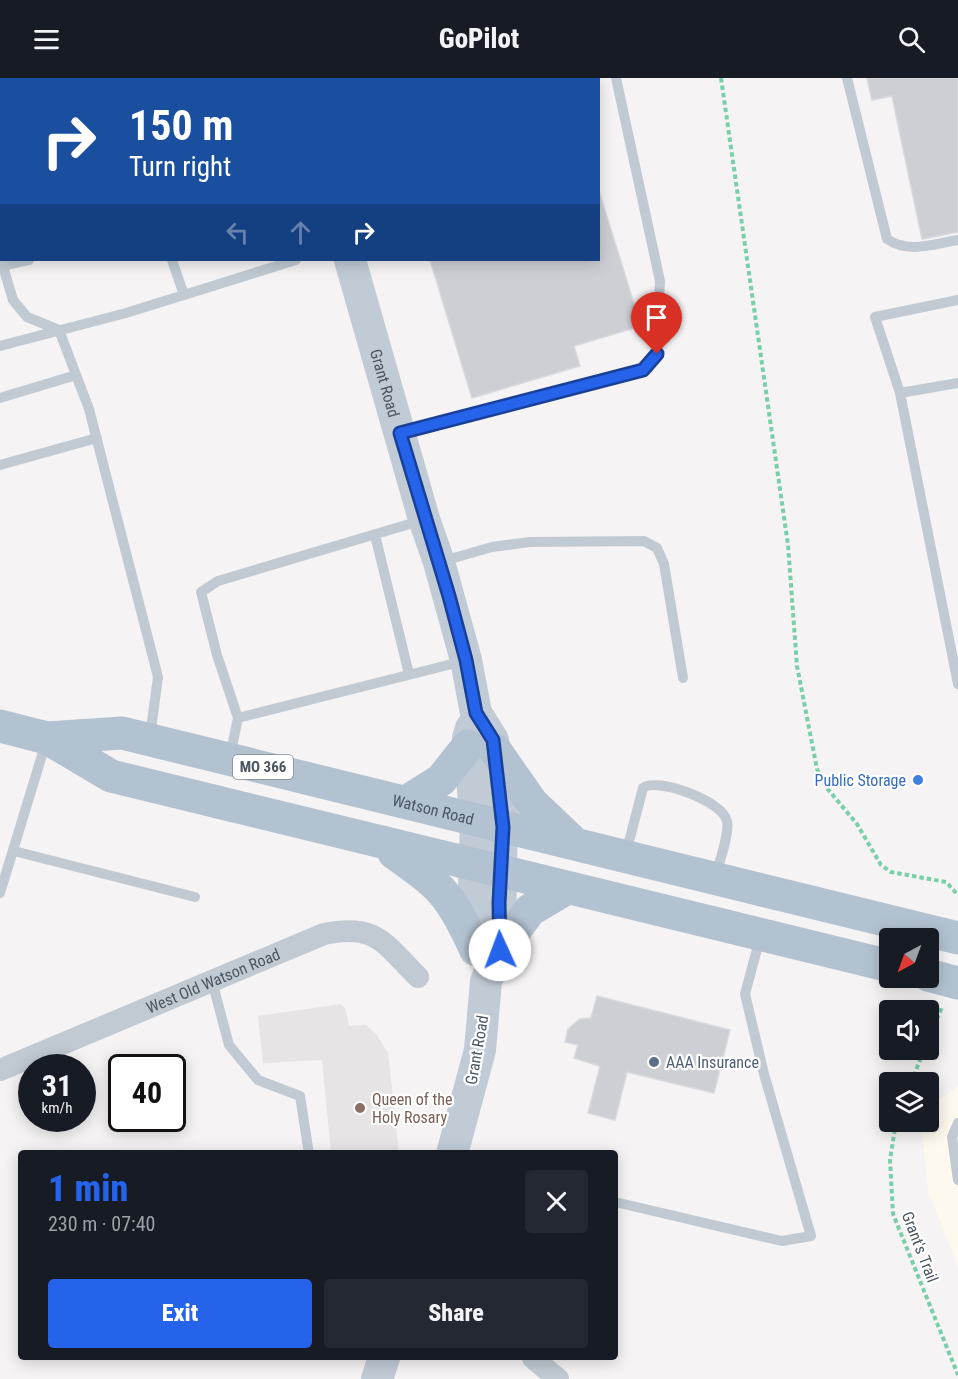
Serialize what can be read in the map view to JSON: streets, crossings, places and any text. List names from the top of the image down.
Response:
{
  "streets": {
    "main road": ["MO 366", "Watson Road"],
    "street": ["Grant Road", "West Old Watson Road"],
    "path": ["Grant's Trail"]
  },
  "crossings": [
    ["Grant Road", "Watson Road"]
  ],
  "places": ["Public Storage", "AAA Insurance", "Queen of the Holy Rosary"],
  "north": "bottom left",
  "page": {
    "header": "GoPilot",
    "turn": ["150 m", "Turn right"],
    "speed": "31 km/h",
    "limit": "40",
    "heading": ["1 min", "230 m · 07:40"],
    "buttons": ["Exit", "Share"]
  }
}
